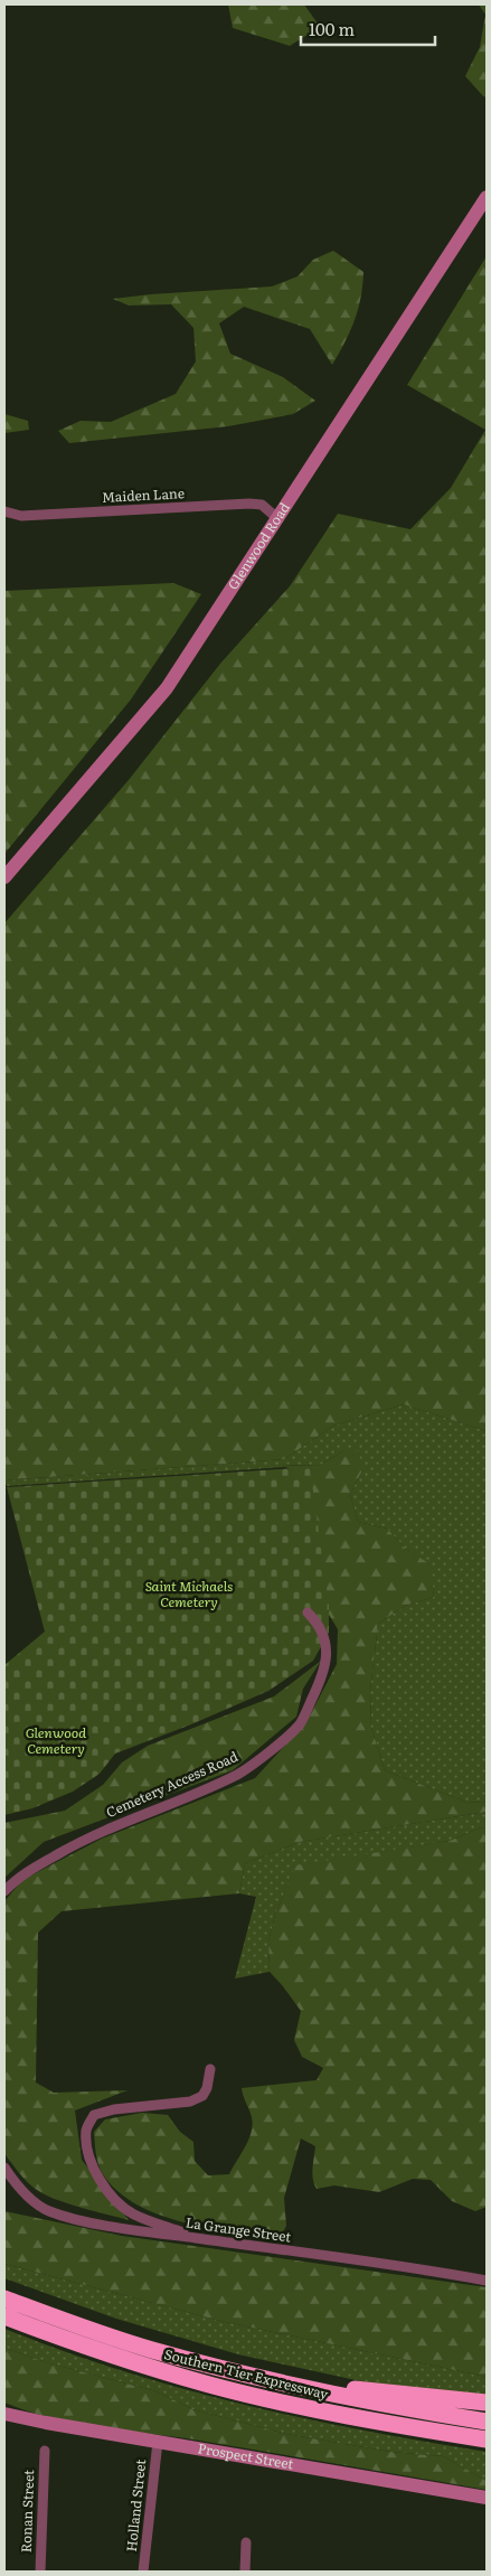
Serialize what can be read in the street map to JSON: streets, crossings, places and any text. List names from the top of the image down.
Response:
{
  "streets": {
    "highway": ["Southern Tier Expressway"],
    "street": [
      "Maiden Lane",
      "Glenwood Road",
      "Cemetery Access Road",
      "La Grange Street",
      "Prospect Street",
      "Holland Street",
      "Ronan Street"
    ]
  },
  "crossings": [
    ["Maiden Lane", "Glenwood Road"],
    ["Prospect Street", "Holland Street"]
  ],
  "parks": ["Saint Michaels Cemetery", "Glenwood Cemetery"],
  "scale_bar": "100 m"
}
